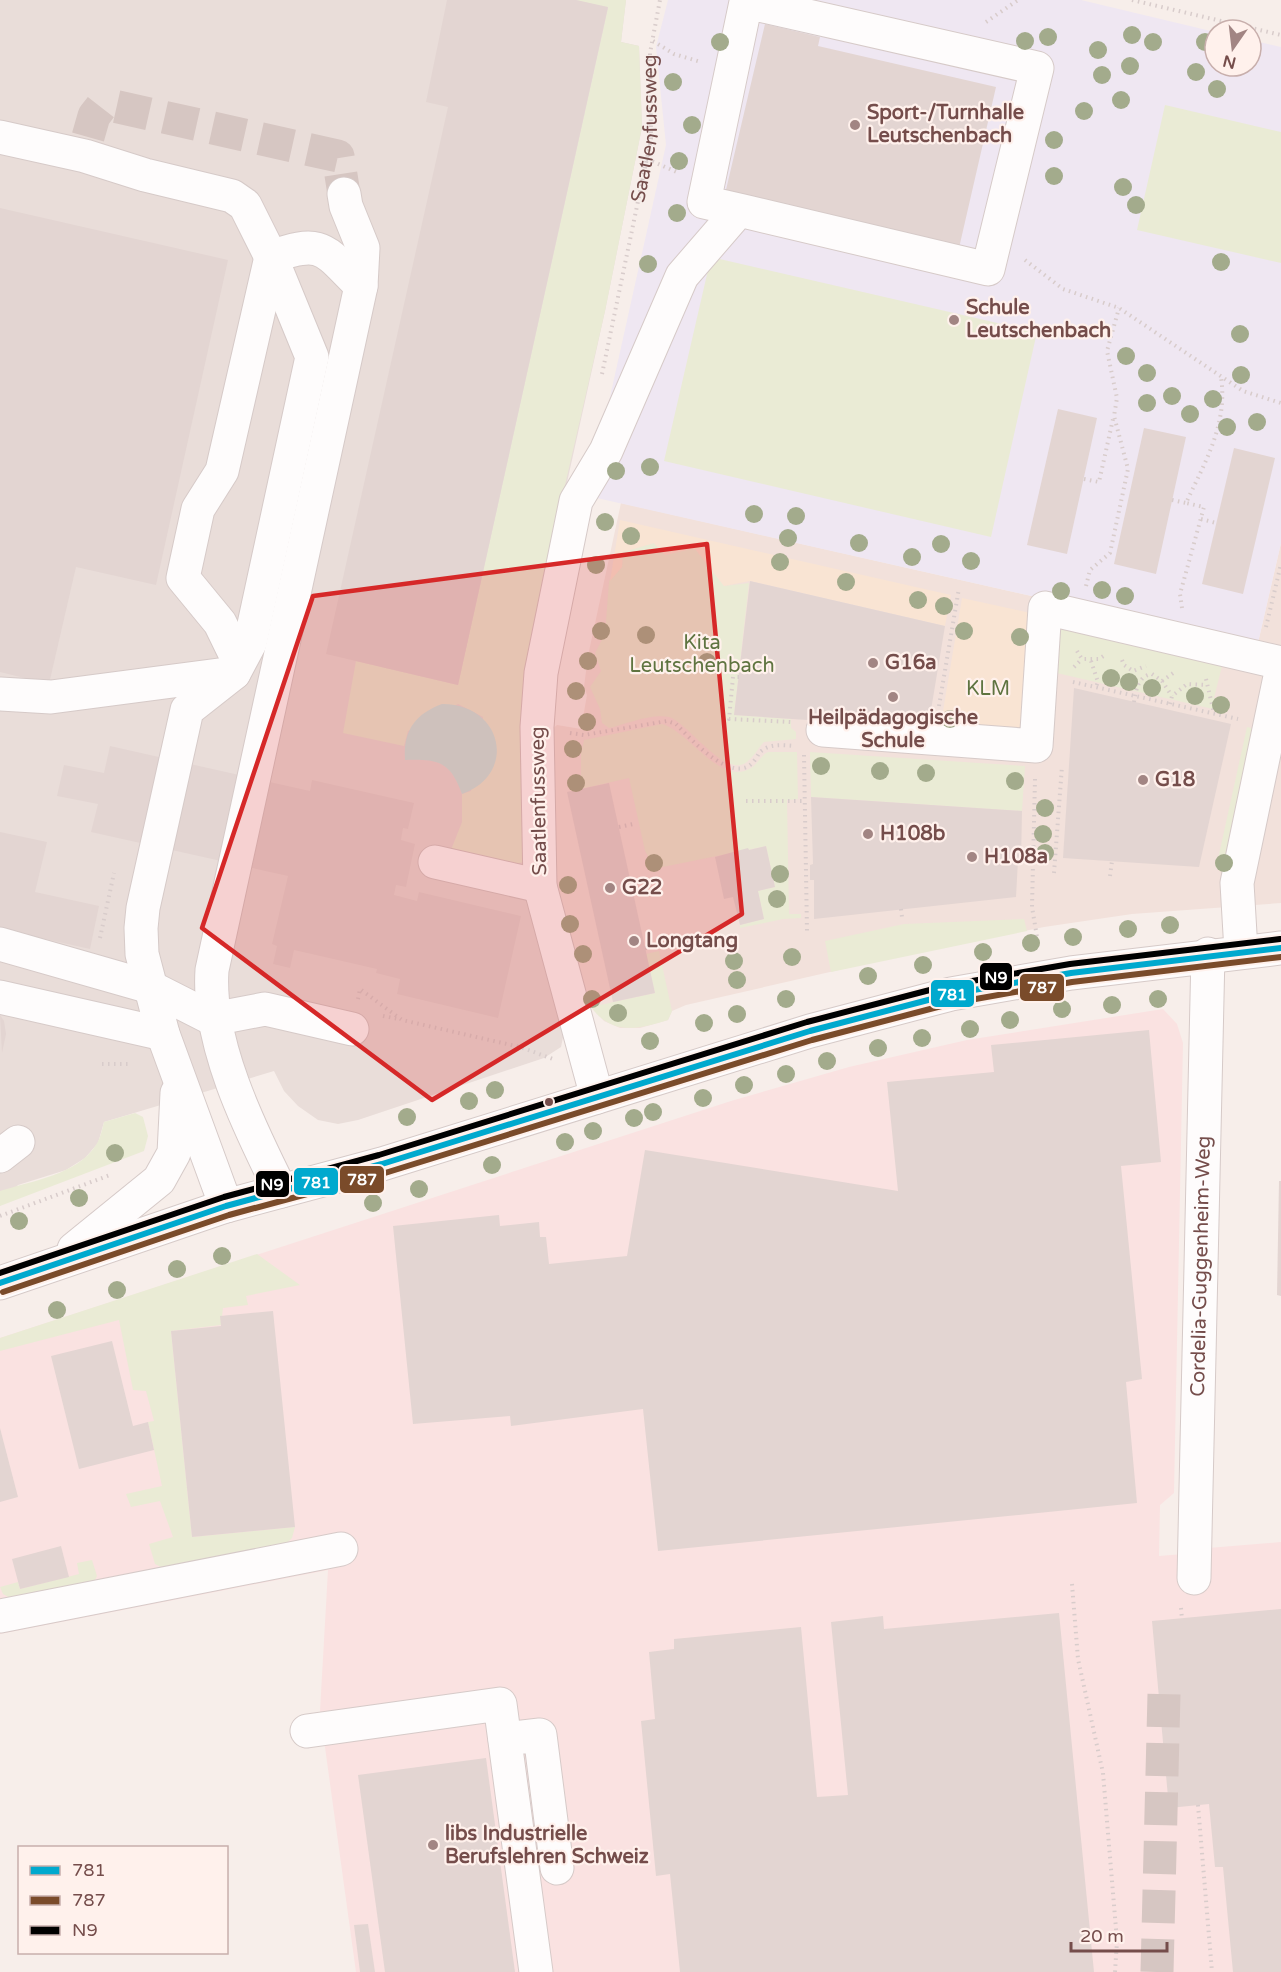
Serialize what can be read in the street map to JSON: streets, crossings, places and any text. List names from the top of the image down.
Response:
{
  "streets": {
    "street": ["Saatlenfussweg", "Cordelia-Guggenheim-Weg"]
  },
  "parks": ["Kita Leutschenbach", "KLM"],
  "places": [
    "Sport-/Turnhalle Leutschenbach",
    "Schule Leutschenbach",
    "G16a",
    "Heilpädagogische Schule",
    "G18",
    "H108b",
    "H108a",
    "G22",
    "Longtang",
    "libs Industrielle Berufslehren Schweiz"
  ],
  "lines": ["transit line N9", "transit line 781", "transit line 787"],
  "legend": ["781", "787", "N9"],
  "scale_bar": "20 m",
  "north": "bottom"
}
